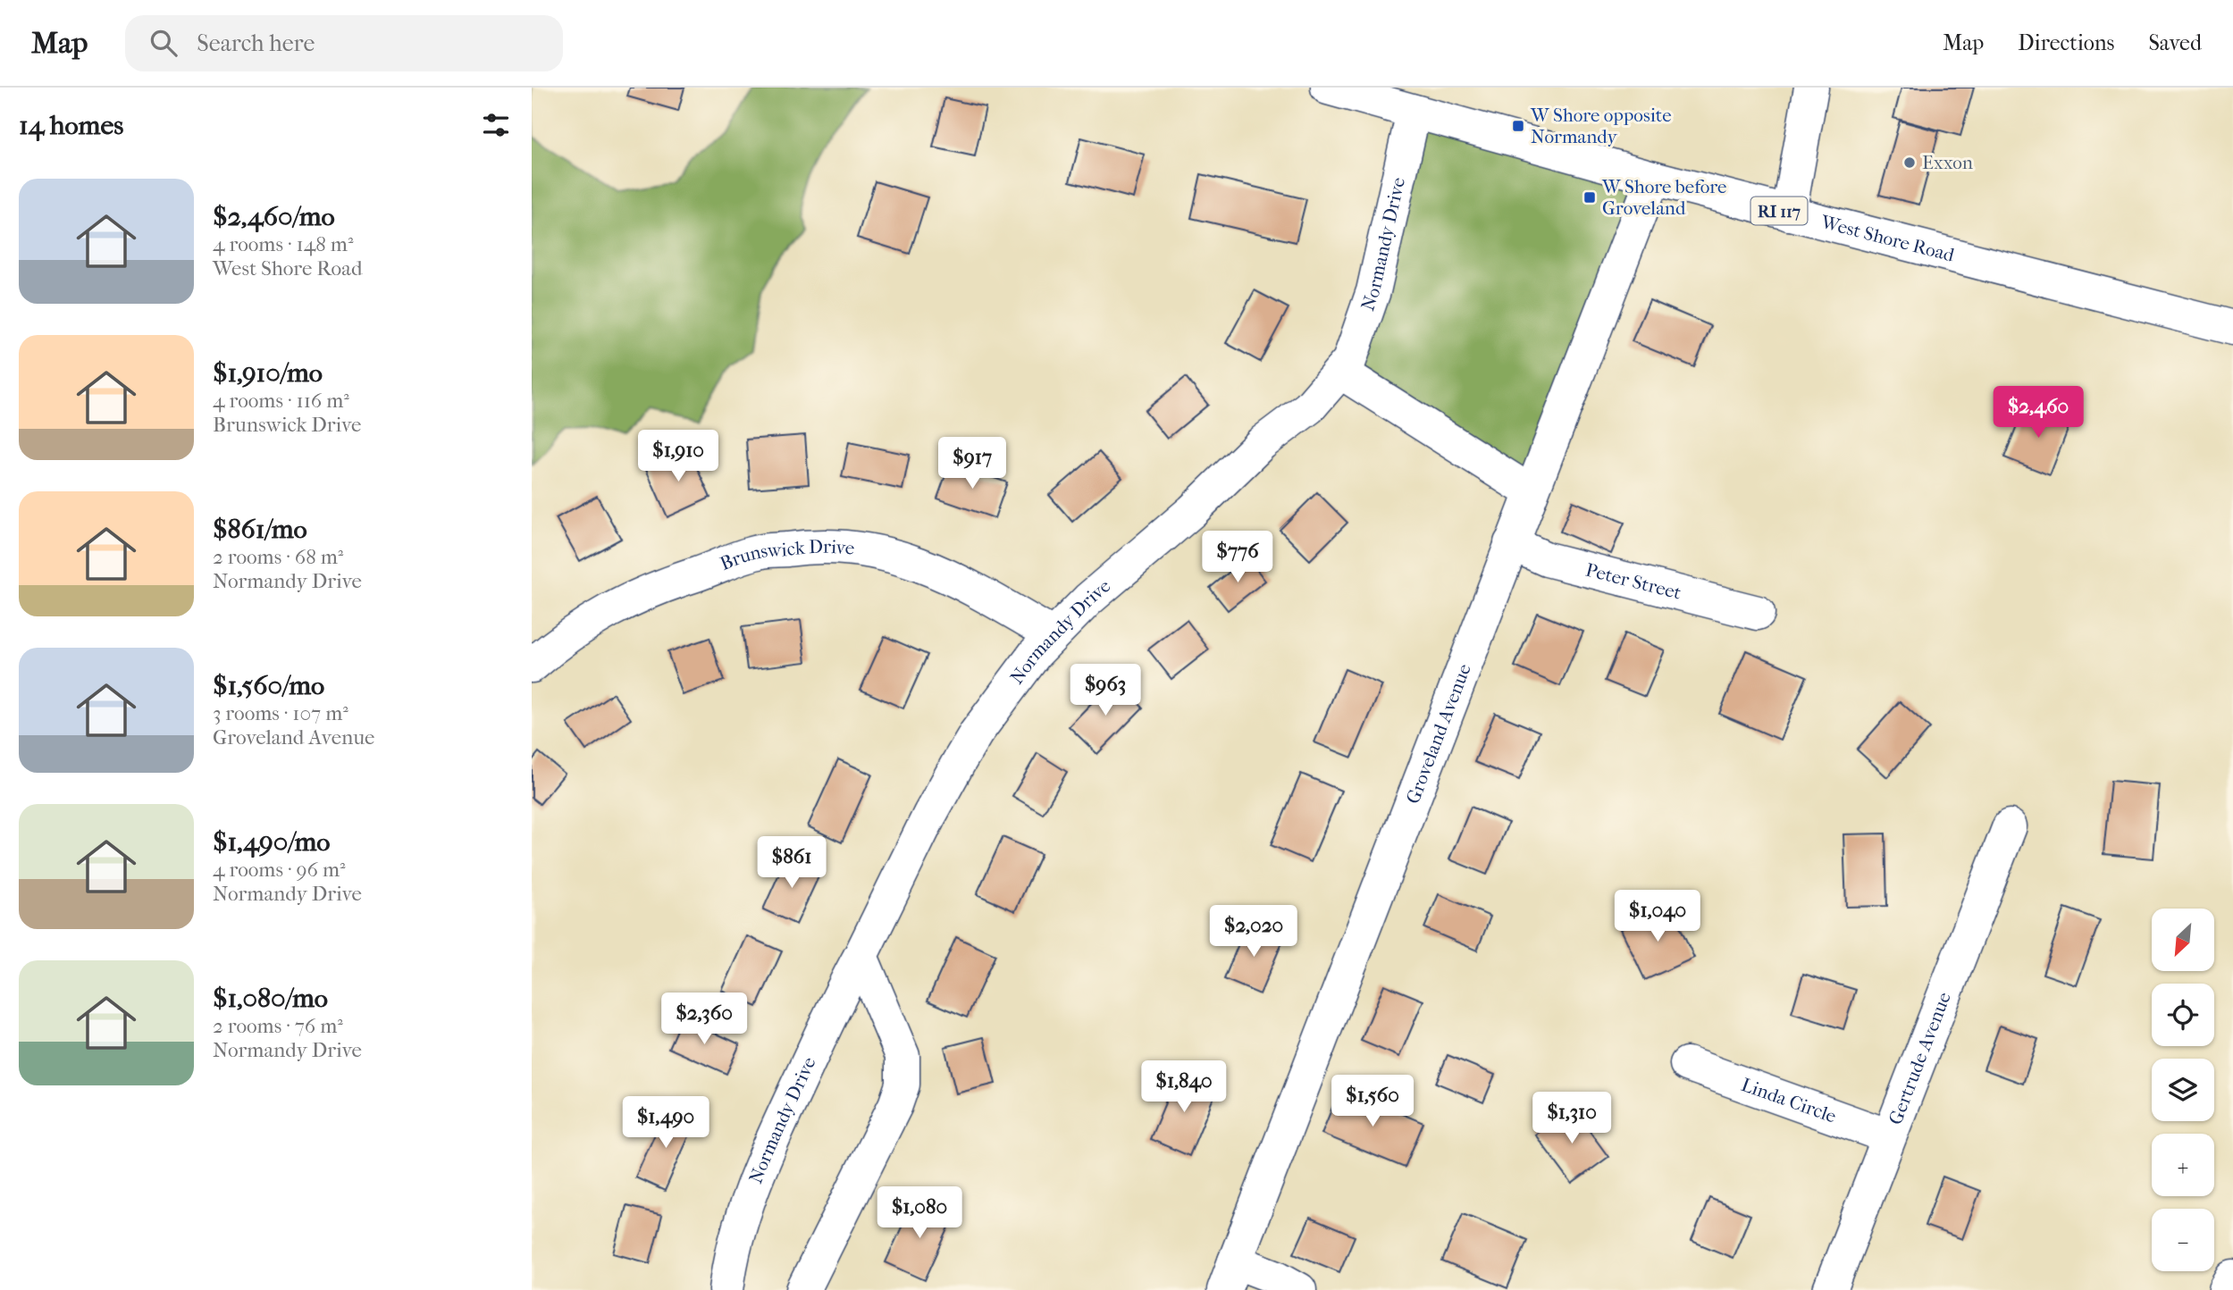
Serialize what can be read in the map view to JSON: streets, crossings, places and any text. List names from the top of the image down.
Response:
{
  "streets": {
    "street": [
      "RI 117",
      "West Shore Road",
      "Normandy Drive",
      "Brunswick Drive",
      "Peter Street",
      "Groveland Avenue",
      "Gertrude Avenue",
      "Linda Circle"
    ]
  },
  "crossings": [
    ["West Shore Road", "Normandy Drive"],
    ["West Shore Road", "Groveland Avenue"],
    ["Normandy Drive", "Brunswick Drive"],
    ["Peter Street", "Groveland Avenue"],
    ["Gertrude Avenue", "Linda Circle"]
  ],
  "places": {
    "transit": ["W Shore opposite Normandy", "W Shore before Groveland"],
    "other": ["Exxon"]
  },
  "north": "bottom left",
  "page": {
    "header": "Map",
    "search": "Search here",
    "nav": ["Map", "Directions", "Saved"],
    "heading": "14 homes",
    "list": [
      {
        "name": "$2,460/mo",
        "note": "4 rooms · 148 m² · West Shore Road"
      },
      {
        "name": "$1,910/mo",
        "note": "4 rooms · 116 m² · Brunswick Drive"
      },
      {
        "name": "$861/mo",
        "note": "2 rooms · 68 m² · Normandy Drive"
      },
      {
        "name": "$1,560/mo",
        "note": "3 rooms · 107 m² · Groveland Avenue"
      },
      {
        "name": "$1,490/mo",
        "note": "4 rooms · 96 m² · Normandy Drive"
      },
      {
        "name": "$1,080/mo",
        "note": "2 rooms · 76 m² · Normandy Drive"
      }
    ],
    "price": [
      "$2,460",
      "$1,910",
      "$917",
      "$776",
      "$963",
      "$861",
      "$1,040",
      "$2,020",
      "$2,360",
      "$1,840",
      "$1,560",
      "$1,310",
      "$1,490",
      "$1,080"
    ],
    "map_buttons": ["+", "−"]
  }
}
